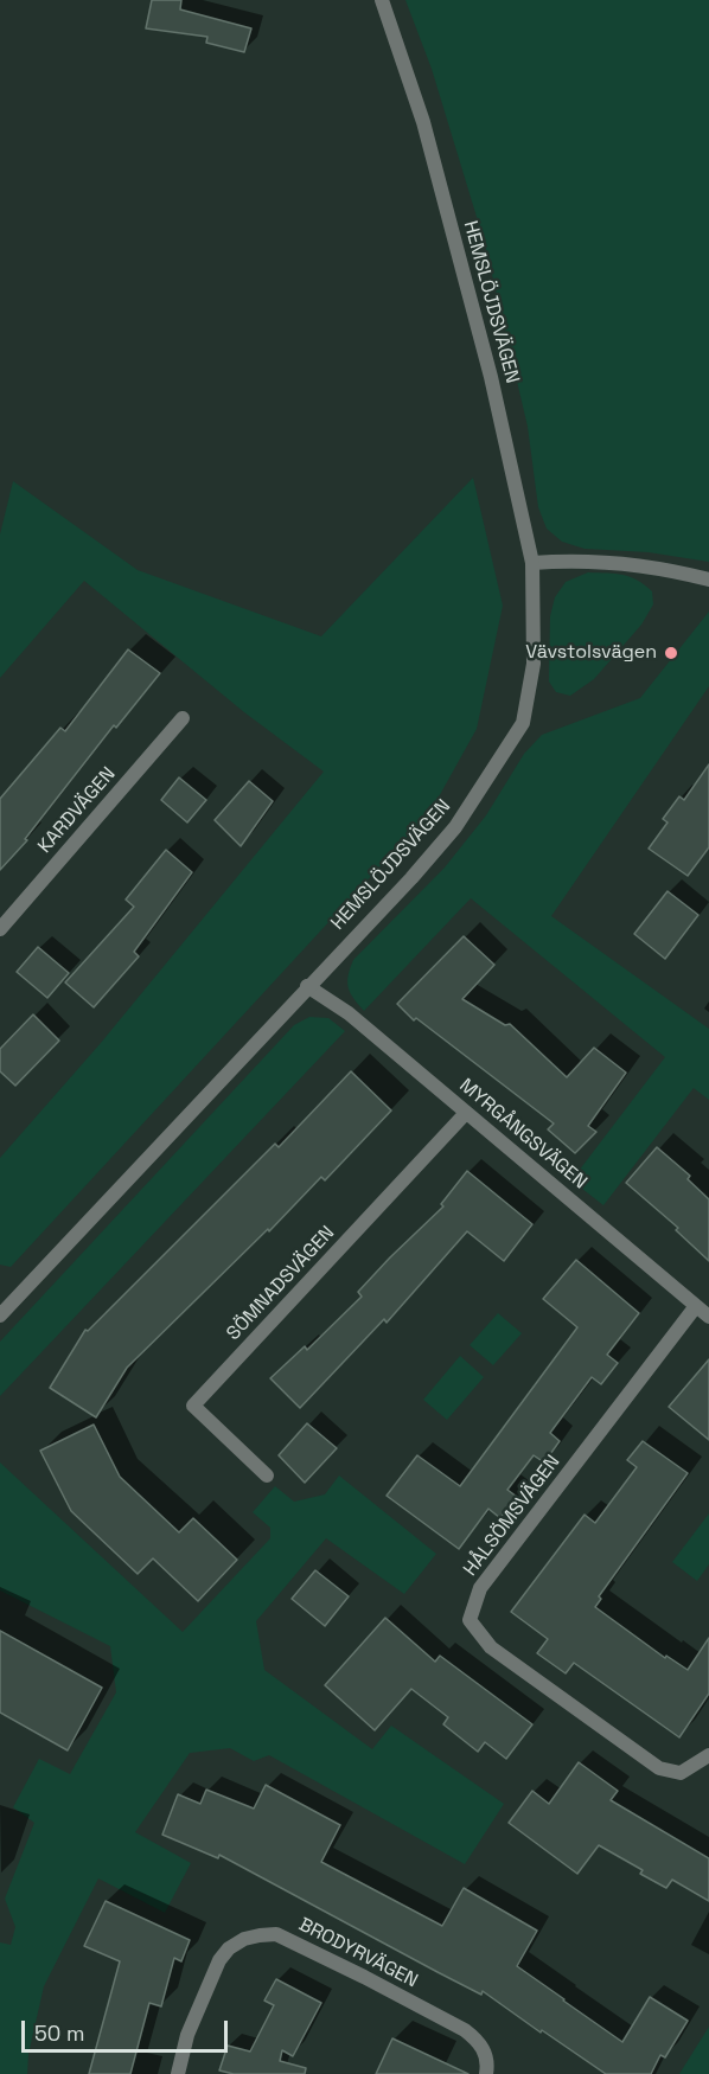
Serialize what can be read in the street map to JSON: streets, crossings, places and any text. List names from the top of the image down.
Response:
{
  "streets": {
    "street": [
      "HEMSLÖJDSVÄGEN",
      "KARDVÄGEN",
      "MYRGÅNGSVÄGEN",
      "SÖMNADSVÄGEN",
      "HÅLSÖMSVÄGEN",
      "BRODYRVÄGEN"
    ]
  },
  "crossings": [
    ["HEMSLÖJDSVÄGEN", "MYRGÅNGSVÄGEN"],
    ["MYRGÅNGSVÄGEN", "SÖMNADSVÄGEN"],
    ["MYRGÅNGSVÄGEN", "HÅLSÖMSVÄGEN"]
  ],
  "places": ["Vävstolsvägen"],
  "scale_bar": "50 m"
}
